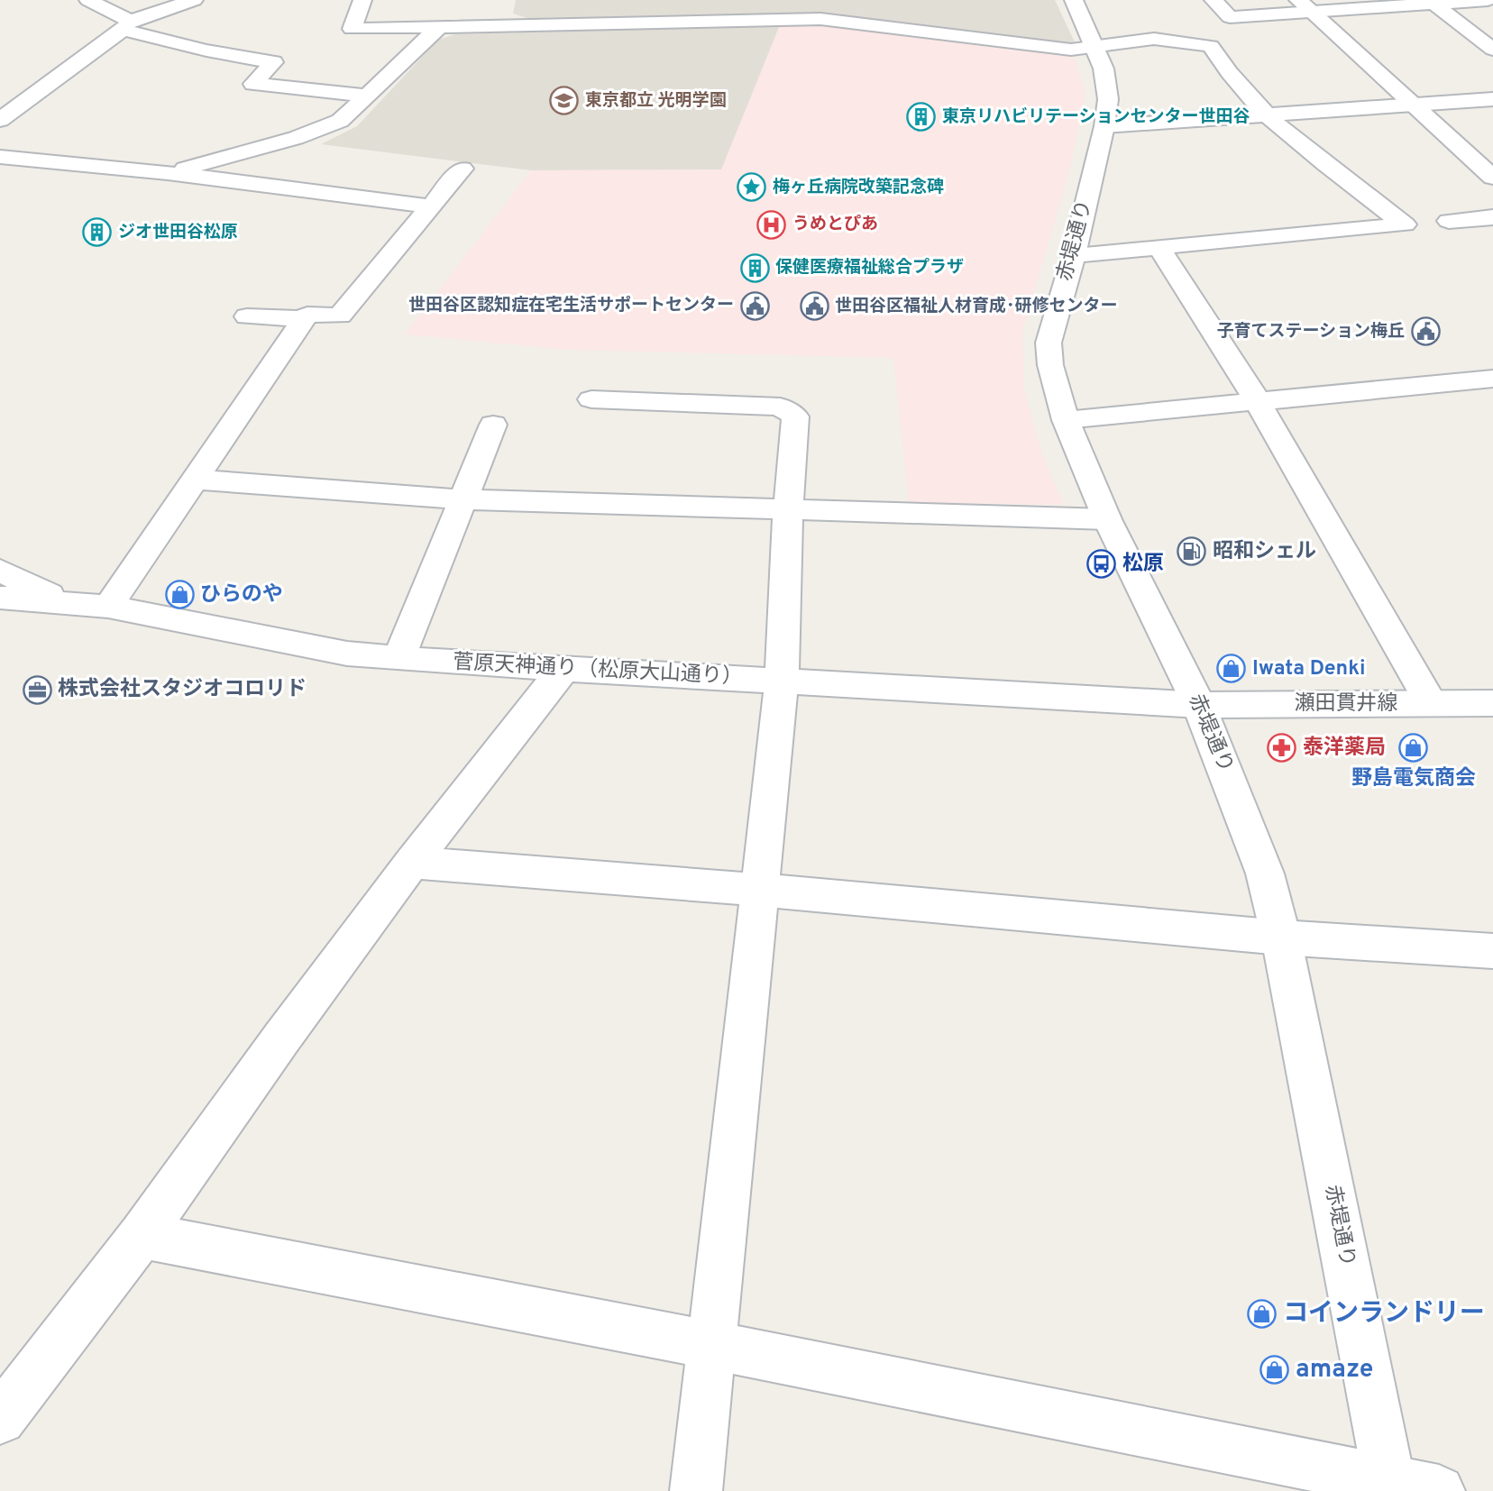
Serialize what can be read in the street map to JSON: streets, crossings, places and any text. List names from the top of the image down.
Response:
{
  "streets": {
    "street": ["赤堤通り", "菅原天神通り（松原大山通り）", "瀬田貫井線"]
  },
  "crossings": [
    ["赤堤通り", "菅原天神通り（松原大山通り）"],
    ["赤堤通り", "瀬田貫井線"],
    ["菅原天神通り（松原大山通り）", "瀬田貫井線"]
  ],
  "places": {
    "school or university": ["東京都立 光明学園"],
    "building": ["東京リハビリテーションセンター世田谷", "ジオ世田谷松原", "保健医療福祉総合プラザ"],
    "place": ["梅ヶ丘病院改築記念碑"],
    "hospital": ["うめとぴあ"],
    "public building": ["世田谷区認知症在宅生活サポートセンター", "世田谷区福祉人材育成･研修センター", "子育てステーション梅丘"],
    "fuel station": ["昭和シェル"],
    "bus stop": ["松原"],
    "shop": [
      "ひらのや",
      "Iwata Denki",
      "野島電気商会",
      "コインランドリー",
      "amaze"
    ],
    "office": ["株式会社スタジオコロリド"],
    "pharmacy": ["泰洋薬局"]
  }
}
